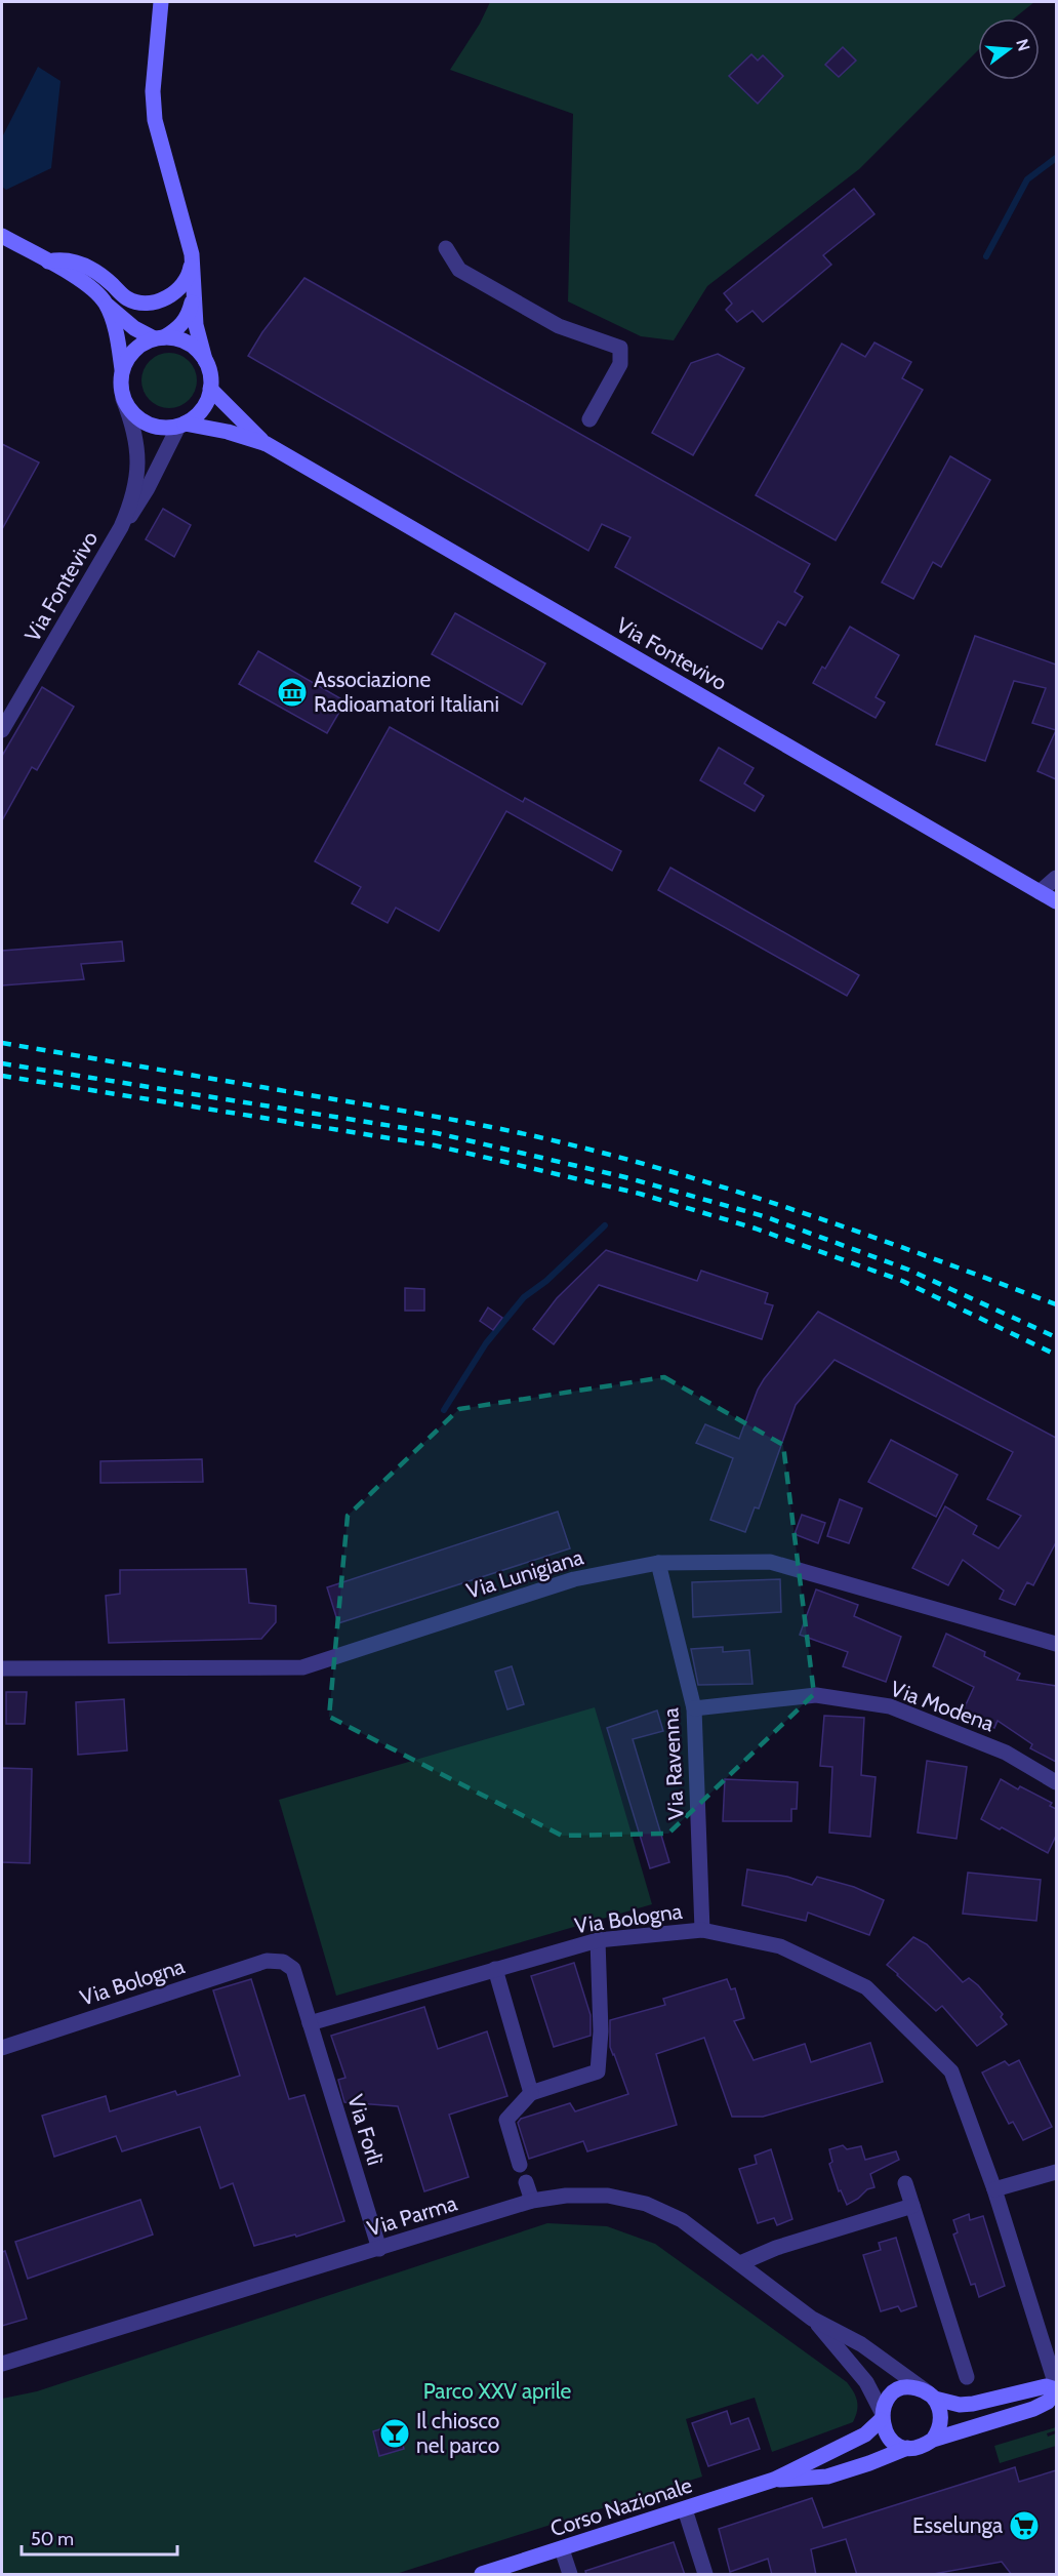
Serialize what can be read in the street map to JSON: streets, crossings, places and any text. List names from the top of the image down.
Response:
{
  "streets": {
    "street": [
      "Via Fontevivo",
      "Via Lunigiana",
      "Via Modena",
      "Via Ravenna",
      "Via Bologna",
      "Via Forlì",
      "Via Parma",
      "Corso Nazionale"
    ]
  },
  "crossings": [
    ["Via Lunigiana", "Via Ravenna"],
    ["Via Modena", "Via Ravenna"],
    ["Via Ravenna", "Via Bologna"],
    ["Via Bologna", "Via Forlì"],
    ["Via Bologna", "Corso Nazionale"],
    ["Via Forlì", "Via Parma"],
    ["Via Parma", "Corso Nazionale"]
  ],
  "parks": ["Parco XXV aprile"],
  "places": {
    "museum": ["Associazione Radioamatori Italiani"],
    "bar": ["Il chiosco nel parco"],
    "supermarket": ["Esselunga"]
  },
  "scale_bar": "50 m",
  "north": "right"
}
